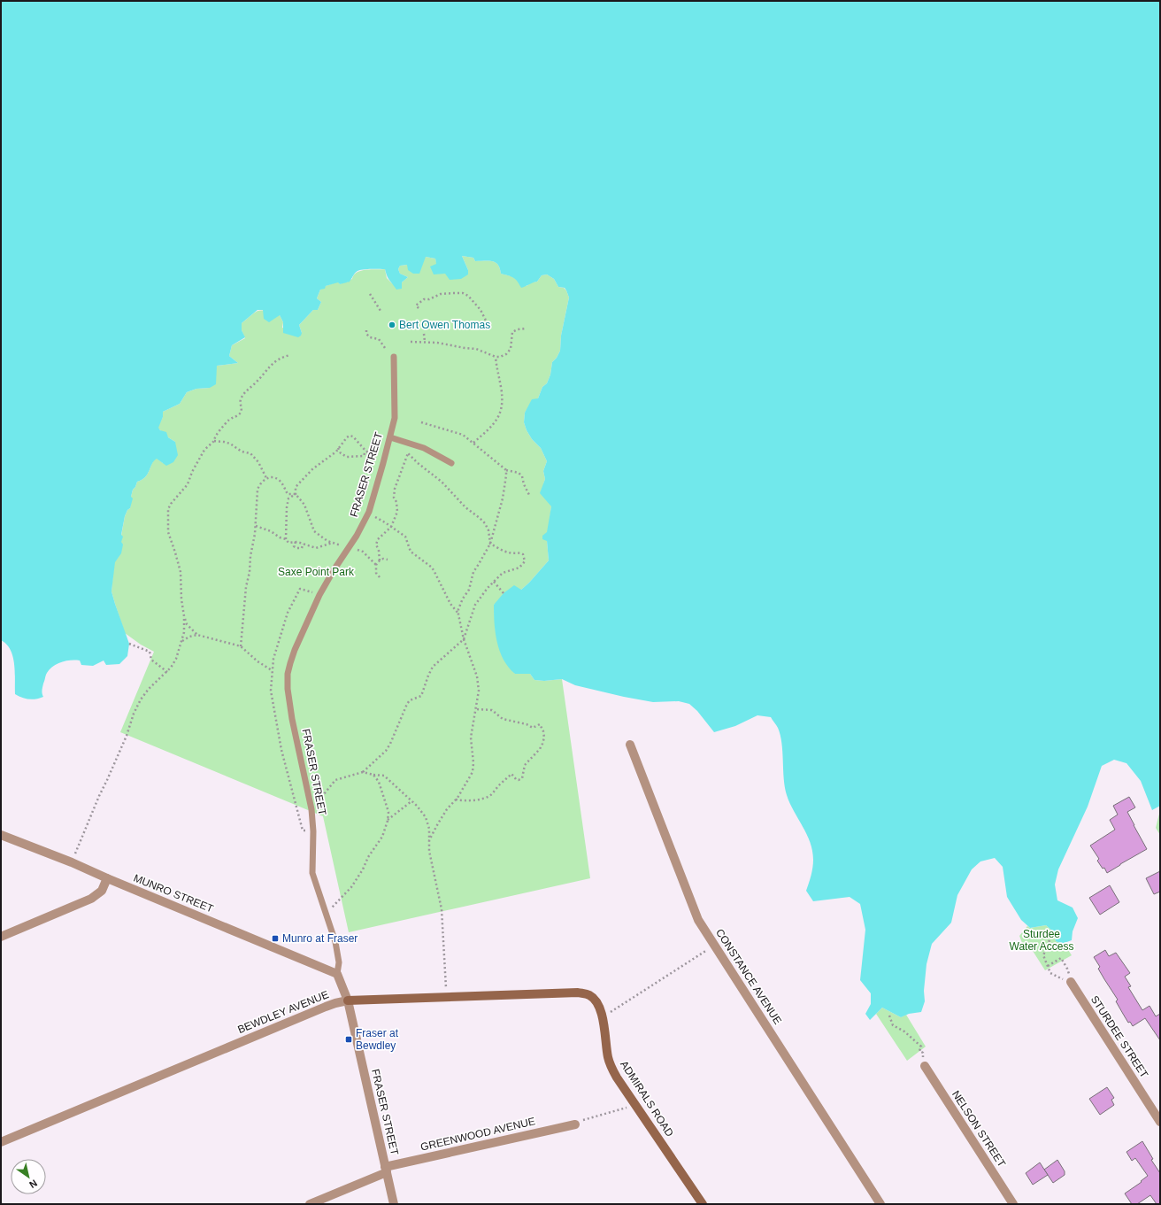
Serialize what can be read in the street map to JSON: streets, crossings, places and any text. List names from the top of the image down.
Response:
{
  "streets": {
    "street": [
      "FRASER STREET",
      "MUNRO STREET",
      "CONSTANCE AVENUE",
      "BEWDLEY AVENUE",
      "STURDEE STREET",
      "ADMIRALS ROAD",
      "NELSON STREET",
      "GREENWOOD AVENUE"
    ]
  },
  "crossings": [
    ["FRASER STREET", "MUNRO STREET"],
    ["FRASER STREET", "BEWDLEY AVENUE"],
    ["FRASER STREET", "GREENWOOD AVENUE"],
    ["BEWDLEY AVENUE", "ADMIRALS ROAD"]
  ],
  "parks": ["Saxe Point Park", "Sturdee Water Access"],
  "places": {
    "other": ["Bert Owen Thomas"],
    "transit": ["Munro at Fraser", "Fraser at Bewdley"]
  },
  "north": "bottom right"
}
